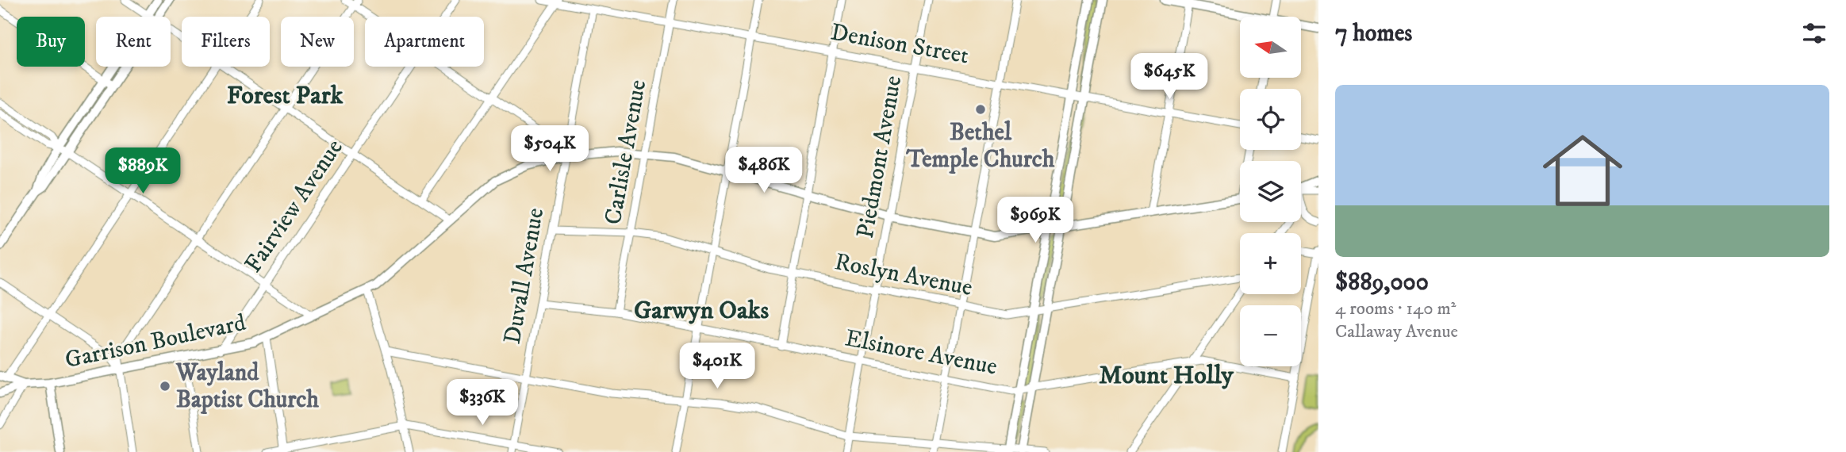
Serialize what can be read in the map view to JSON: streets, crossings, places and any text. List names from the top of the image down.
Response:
{
  "streets": {
    "main road": ["Garrison Boulevard"],
    "street": [
      "Denison Street",
      "Carlisle Avenue",
      "Piedmont Avenue",
      "Fairview Avenue",
      "Roslyn Avenue",
      "Duvall Avenue",
      "Elsinore Avenue"
    ]
  },
  "crossings": [
    ["Denison Street", "Carlisle Avenue"],
    ["Denison Street", "Piedmont Avenue"],
    ["Denison Street", "Duvall Avenue"],
    ["Carlisle Avenue", "Roslyn Avenue"],
    ["Carlisle Avenue", "Garrison Boulevard"],
    ["Carlisle Avenue", "Elsinore Avenue"],
    ["Piedmont Avenue", "Roslyn Avenue"],
    ["Piedmont Avenue", "Garrison Boulevard"],
    ["Piedmont Avenue", "Elsinore Avenue"],
    ["Fairview Avenue", "Garrison Boulevard"],
    ["Roslyn Avenue", "Duvall Avenue"],
    ["Duvall Avenue", "Garrison Boulevard"],
    ["Duvall Avenue", "Elsinore Avenue"]
  ],
  "districts": ["Forest Park", "Garwyn Oaks", "Mount Holly"],
  "places": ["Bethel Temple Church", "Wayland Baptist Church"],
  "north": "left",
  "page": {
    "heading": "7 homes",
    "map_buttons": ["+", "−"],
    "chip": [
      "Buy",
      "Rent",
      "Filters",
      "New",
      "Apartment"
    ],
    "price": [
      "$645K",
      "$504K",
      "$486K",
      "$889K",
      "$969K",
      "$401K",
      "$336K"
    ],
    "list": [
      {
        "name": "$889,000",
        "note": "4 rooms · 140 m² · Callaway Avenue"
      }
    ]
  }
}
